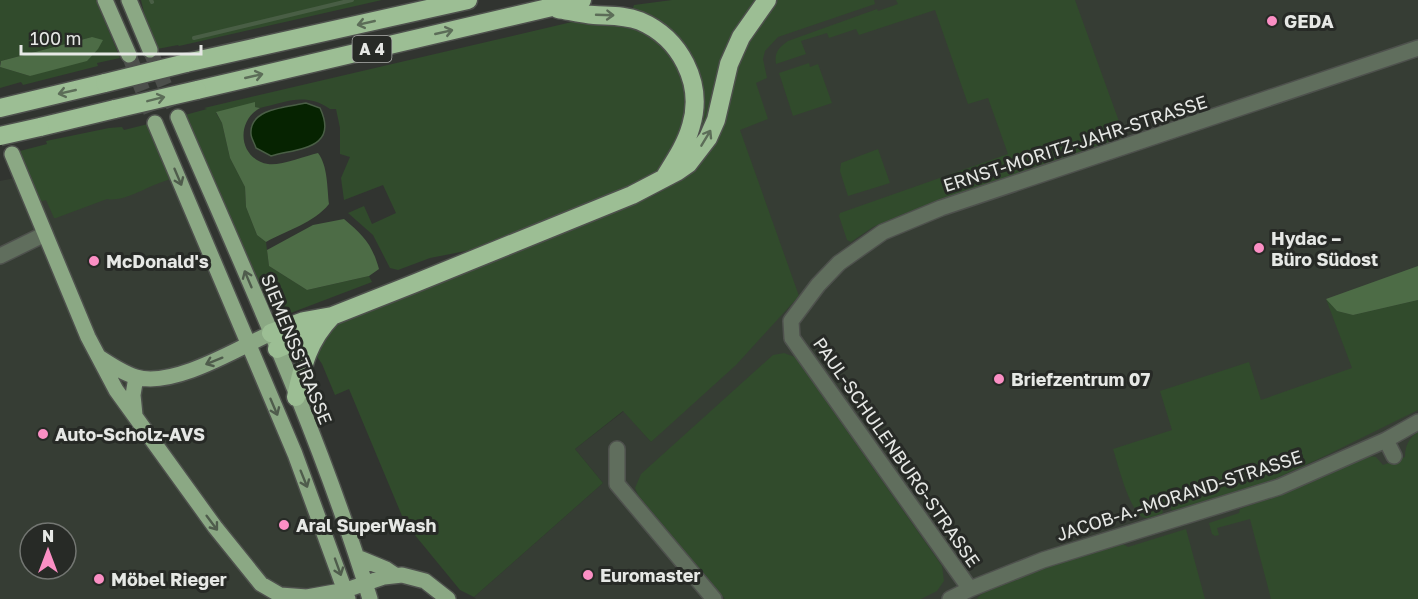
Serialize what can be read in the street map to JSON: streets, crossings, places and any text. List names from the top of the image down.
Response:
{
  "streets": {
    "highway": ["A 4"],
    "main road": ["SIEMENSSTRASSE"],
    "street": ["ERNST-MORITZ-JAHR-STRASSE", "PAUL-SCHULENBURG-STRASSE", "JACOB-A.-MORAND-STRASSE"]
  },
  "crossings": [
    ["ERNST-MORITZ-JAHR-STRASSE", "PAUL-SCHULENBURG-STRASSE"],
    ["PAUL-SCHULENBURG-STRASSE", "JACOB-A.-MORAND-STRASSE"]
  ],
  "places": [
    "GEDA",
    "Hydac – Büro Südost",
    "McDonald's",
    "Briefzentrum 07",
    "Auto-Scholz-AVS",
    "Aral SuperWash",
    "Euromaster",
    "Möbel Rieger"
  ],
  "scale_bar": "100 m",
  "north": "top"
}
